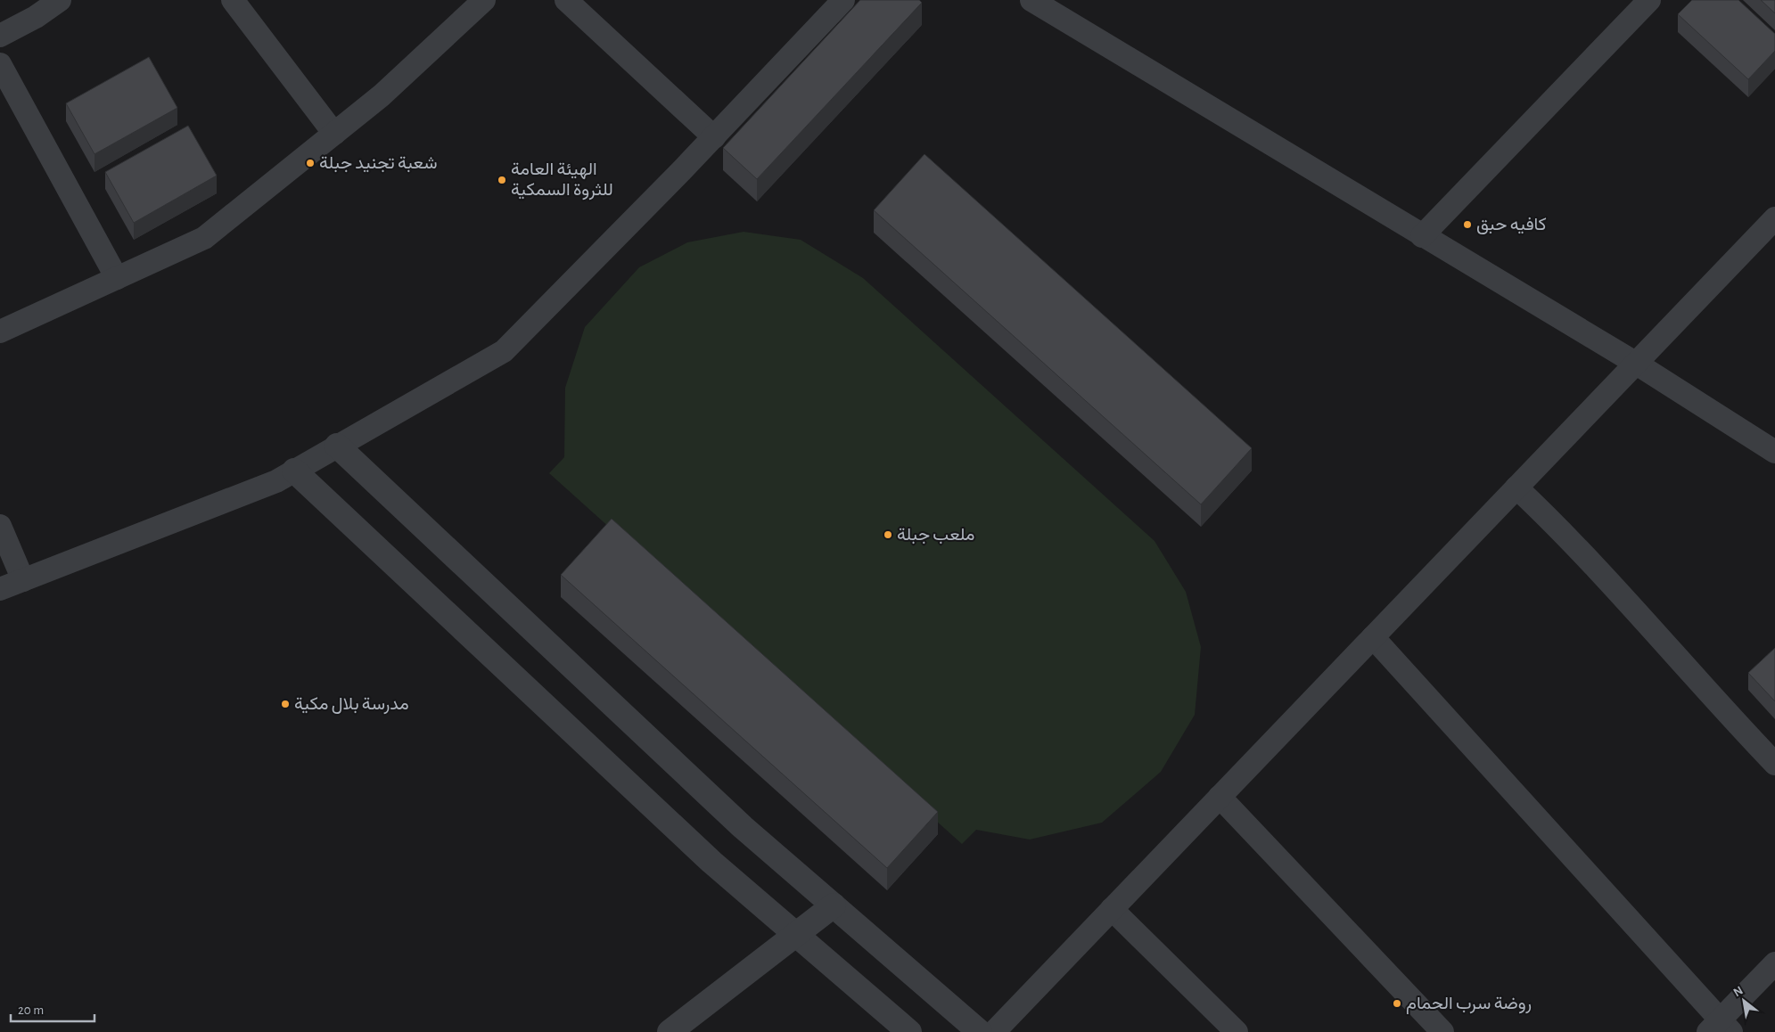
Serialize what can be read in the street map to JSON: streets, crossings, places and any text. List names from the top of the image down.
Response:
{
  "places": [
    "شعبة تجنيد جبلة",
    "الهيئة العامة للثروة السمكية",
    "كافيه حبق",
    "ملعب جبلة",
    "مدرسة بلال مكية",
    "روضة سرب الحمام"
  ],
  "scale_bar": "20 m",
  "north": "top left"
}
